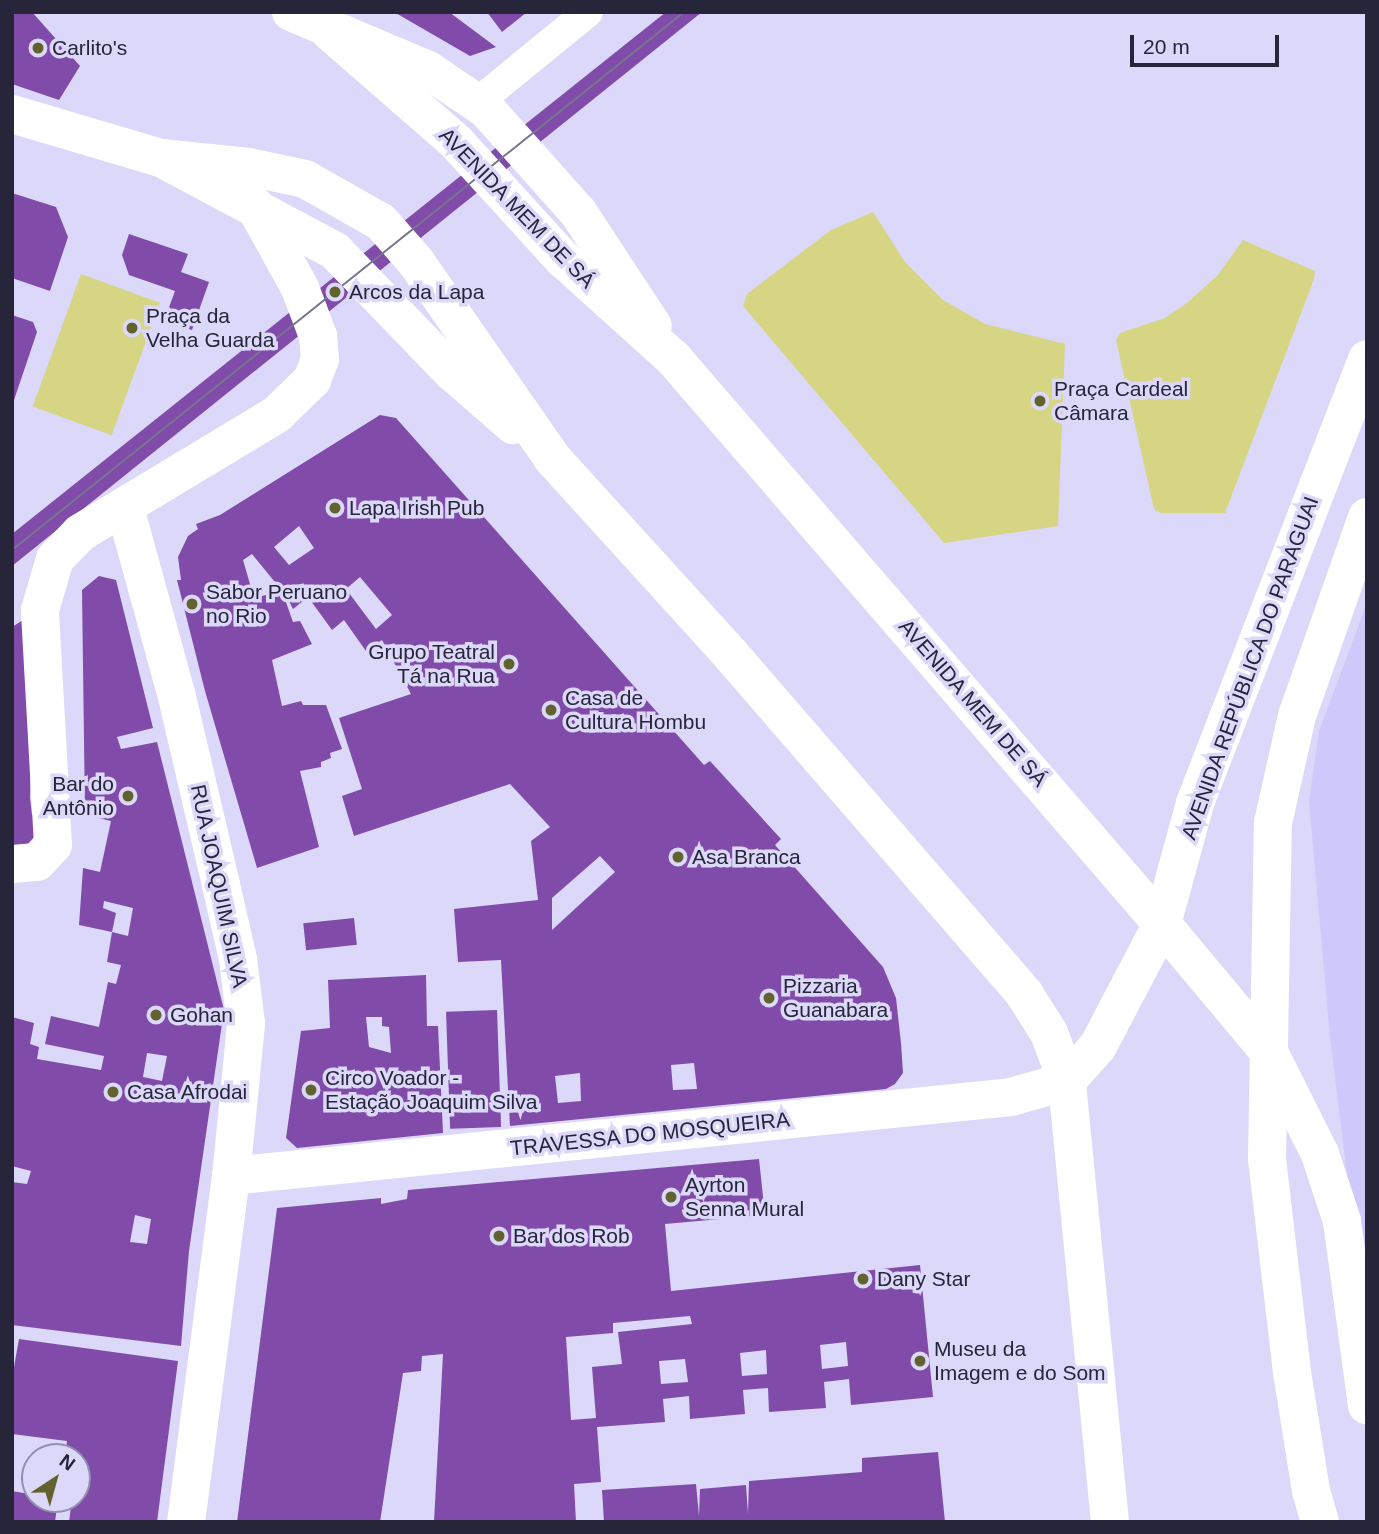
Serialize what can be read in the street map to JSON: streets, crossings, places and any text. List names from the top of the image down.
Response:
{
  "streets": {
    "main road": [
      "AVENIDA MEM DE SÁ",
      "AVENIDA REPÚBLICA DO PARAGUAI",
      "RUA JOAQUIM SILVA",
      "TRAVESSA DO MOSQUEIRA"
    ]
  },
  "crossings": [
    ["AVENIDA MEM DE SÁ", "AVENIDA REPÚBLICA DO PARAGUAI"],
    ["AVENIDA REPÚBLICA DO PARAGUAI", "TRAVESSA DO MOSQUEIRA"],
    ["RUA JOAQUIM SILVA", "TRAVESSA DO MOSQUEIRA"]
  ],
  "places": [
    "Carlito's",
    "Arcos da Lapa",
    "Praça da Velha Guarda",
    "Praça Cardeal Câmara",
    "Lapa Irish Pub",
    "Sabor Peruano no Rio",
    "Grupo Teatral Tá na Rua",
    "Casa de Cultura Hombu",
    "Bar do Antônio",
    "Asa Branca",
    "Pizzaria Guanabara",
    "Gohan",
    "Circo Voador - Estação Joaquim Silva",
    "Casa Afrodai",
    "Ayrton Senna Mural",
    "Bar dos Rob",
    "Dany Star",
    "Museu da Imagem e do Som"
  ],
  "scale_bar": "20 m",
  "north": "top right"
}
